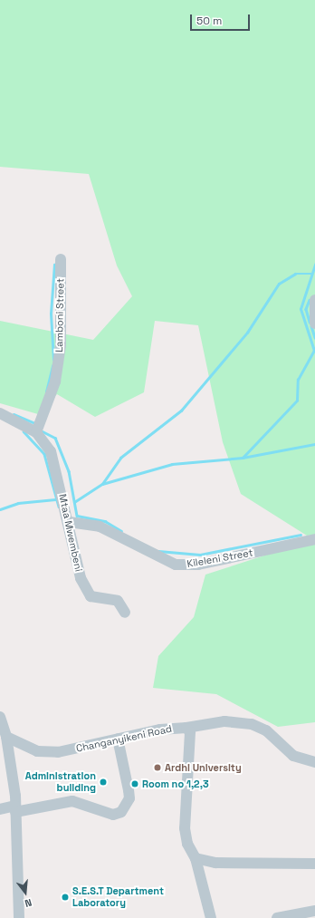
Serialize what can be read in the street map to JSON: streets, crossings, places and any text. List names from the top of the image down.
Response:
{
  "streets": {
    "street": [
      "Lamboni Street",
      "Mtaa Mwembeni",
      "Kileleni Street",
      "Changanyikeni Road"
    ]
  },
  "crossings": [
    ["Lamboni Street", "Mtaa Mwembeni"],
    ["Mtaa Mwembeni", "Kileleni Street"]
  ],
  "places": [
    "Ardhi University",
    "Administration building",
    "Room no 1,2,3",
    "S.E.S.T Department Laboratory"
  ],
  "scale_bar": "50 m",
  "north": "bottom"
}
